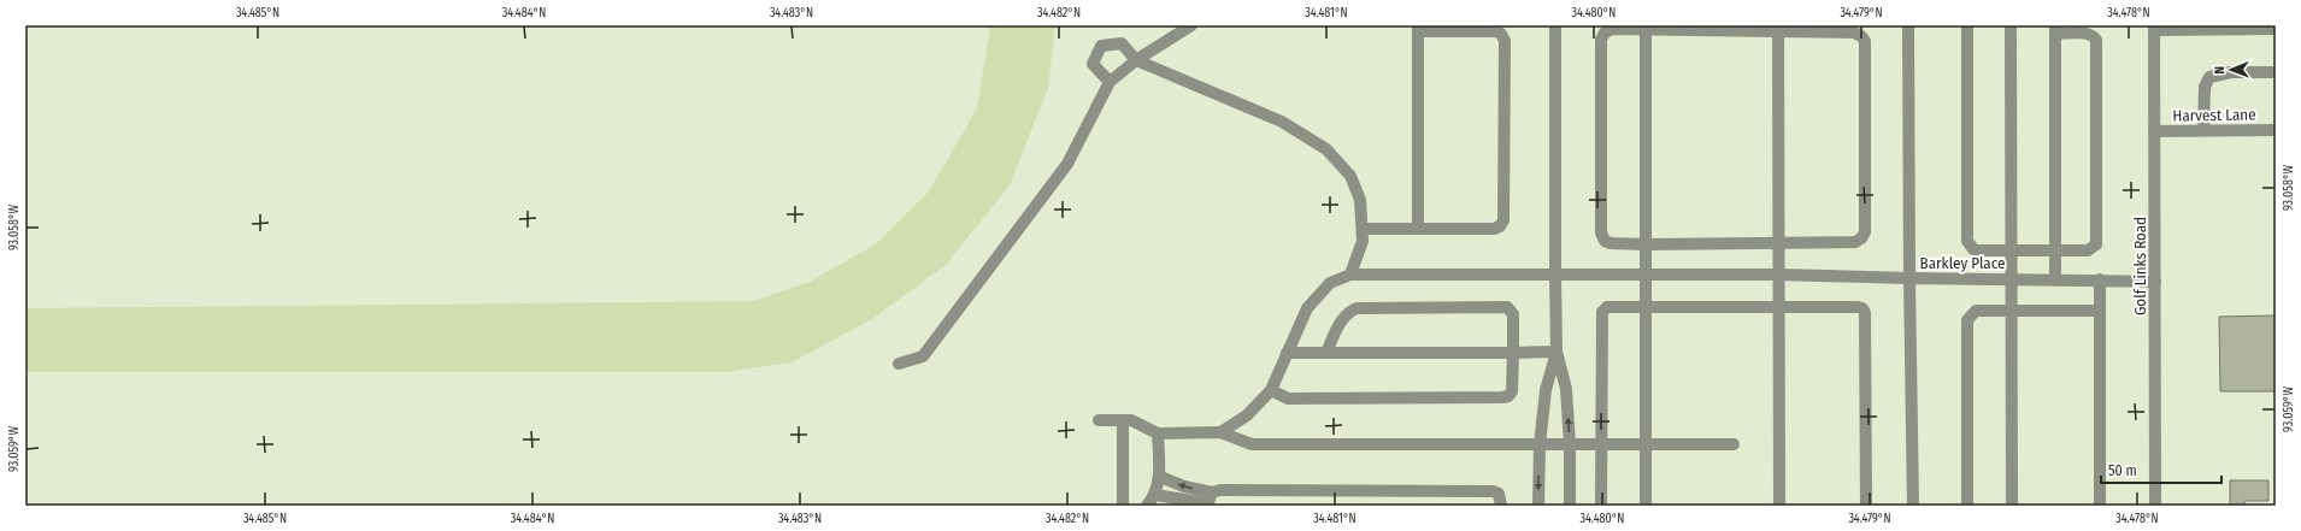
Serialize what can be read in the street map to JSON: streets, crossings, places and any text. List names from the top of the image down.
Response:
{
  "streets": {
    "street": ["Harvest Lane", "Barkley Place", "Golf Links Road"]
  },
  "crossings": [
    ["Harvest Lane", "Golf Links Road"],
    ["Barkley Place", "Golf Links Road"]
  ],
  "scale_bar": "50 m",
  "north": "left",
  "coordinates": [
    "34.485°N",
    "34.484°N",
    "34.483°N",
    "34.482°N",
    "34.481°N",
    "34.480°N",
    "34.479°N",
    "34.478°N",
    "93.058°W",
    "93.059°W"
  ]
}
